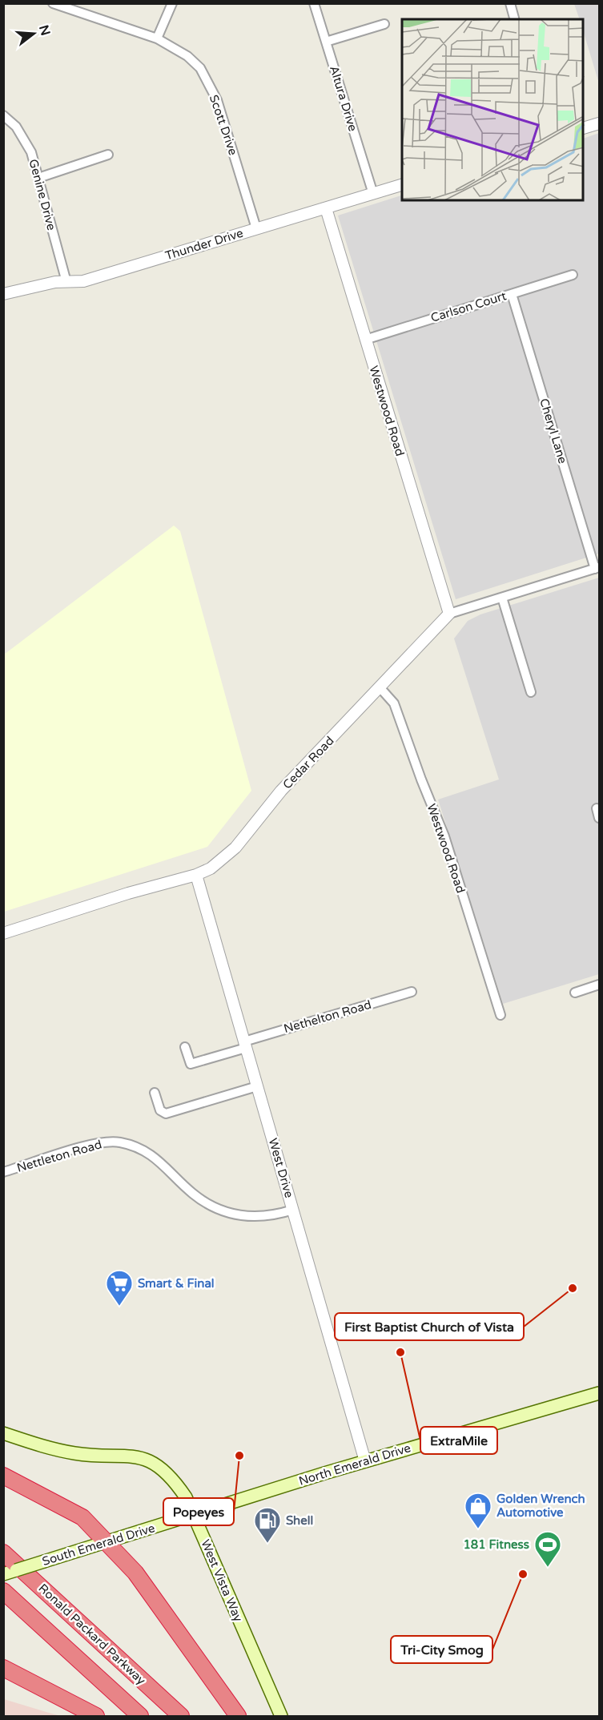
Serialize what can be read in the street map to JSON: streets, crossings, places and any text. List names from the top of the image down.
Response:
{
  "streets": {
    "highway": ["Ronald Packard Parkway"],
    "main road": ["North Emerald Drive", "South Emerald Drive", "West Vista Way"],
    "street": [
      "Altura Drive",
      "Scott Drive",
      "Genine Drive",
      "Thunder Drive",
      "Carlson Court",
      "Westwood Road",
      "Cheryl Lane",
      "Cedar Road",
      "Nethelton Road",
      "Nettleton Road",
      "West Drive"
    ]
  },
  "crossings": [
    ["Altura Drive", "Thunder Drive"],
    ["Scott Drive", "Thunder Drive"],
    ["Genine Drive", "Thunder Drive"],
    ["Thunder Drive", "Westwood Road"],
    ["Carlson Court", "Westwood Road"],
    ["Carlson Court", "Cheryl Lane"],
    ["Westwood Road", "Cedar Road"],
    ["Cedar Road", "West Drive"],
    ["Nethelton Road", "West Drive"],
    ["Nettleton Road", "West Drive"],
    ["West Drive", "North Emerald Drive"],
    ["North Emerald Drive", "South Emerald Drive"],
    ["North Emerald Drive", "West Vista Way"],
    ["South Emerald Drive", "West Vista Way"]
  ],
  "places": {
    "other": [
      "First Baptist Church of Vista",
      "ExtraMile",
      "Popeyes",
      "Tri-City Smog"
    ],
    "supermarket": ["Smart & Final"],
    "shop": ["Golden Wrench Automotive"],
    "fuel station": ["Shell"],
    "sports": ["181 Fitness"]
  },
  "north": "right"
}
